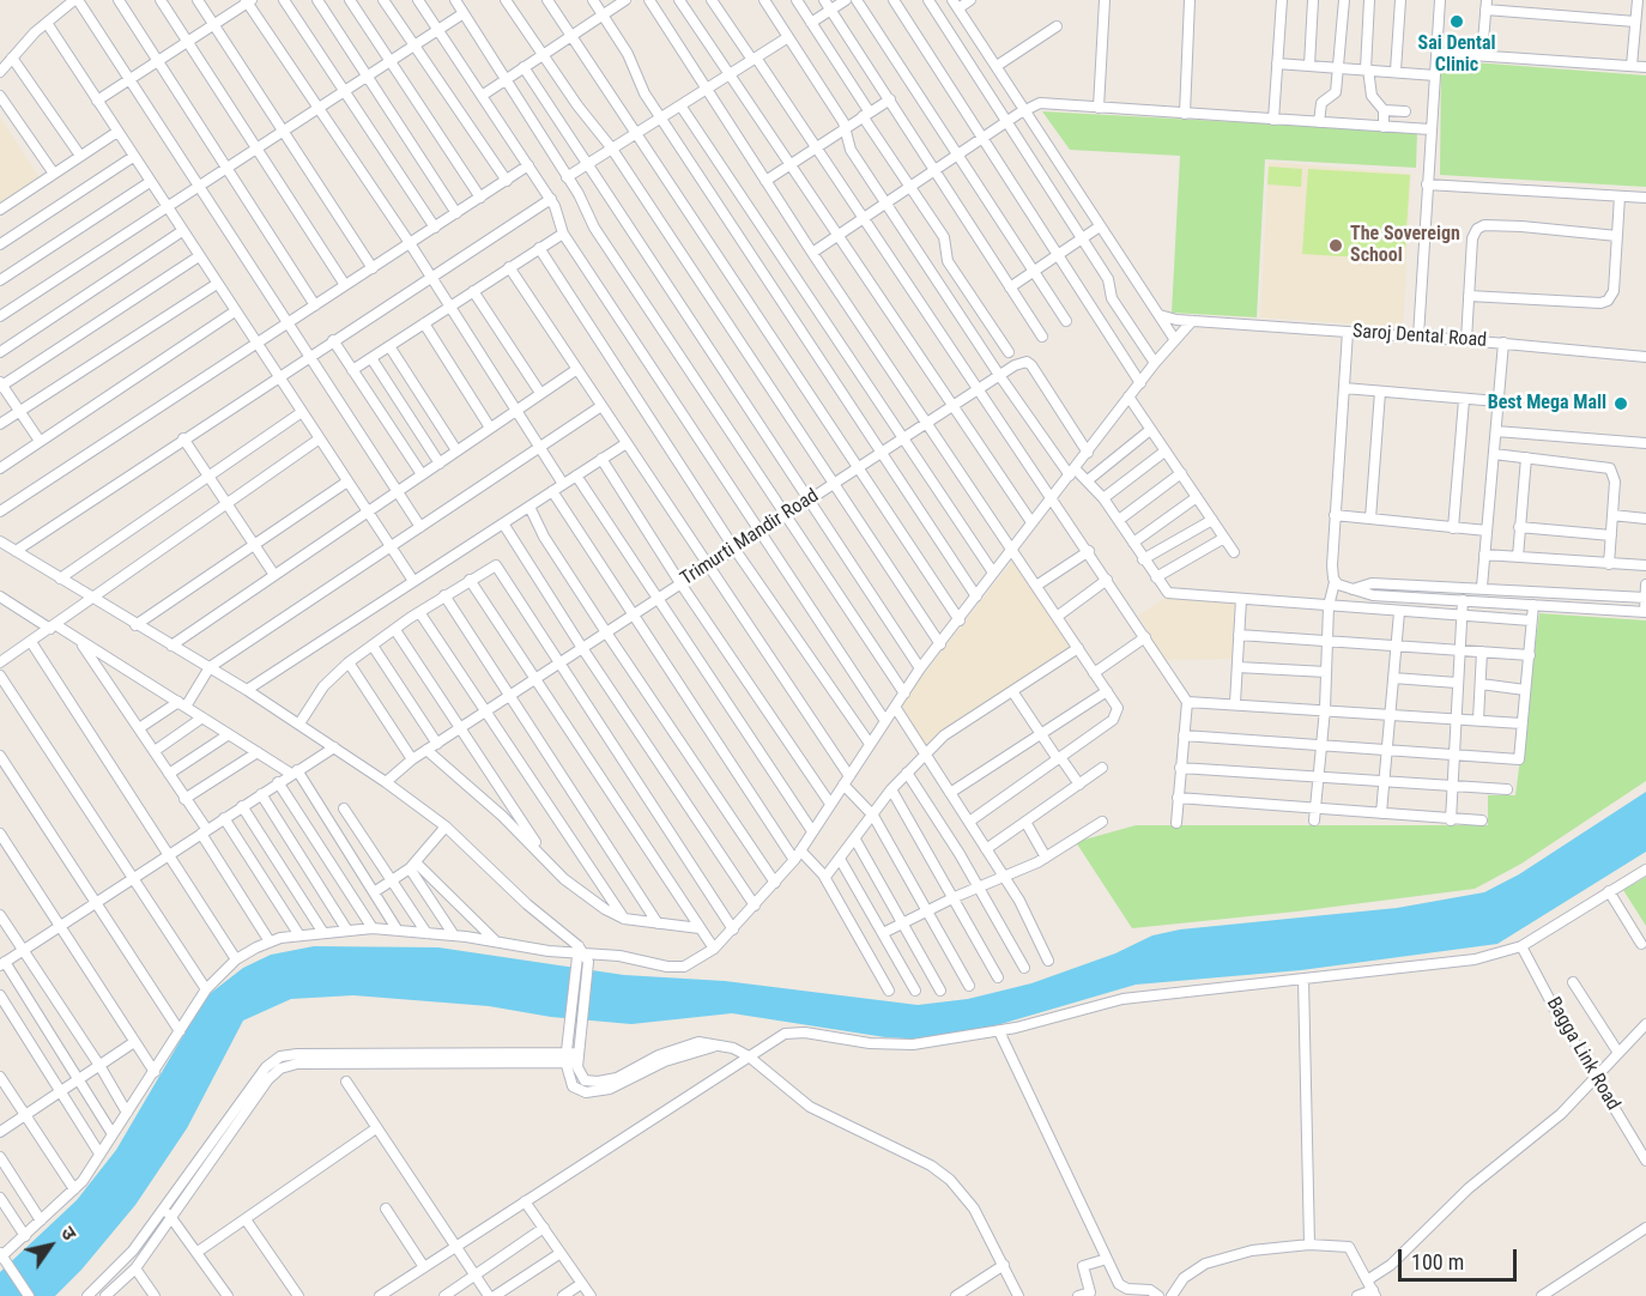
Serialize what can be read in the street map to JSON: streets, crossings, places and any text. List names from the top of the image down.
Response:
{
  "streets": {
    "street": ["Saroj Dental Road", "Trimurti Mandir Road", "Bagga Link Road"]
  },
  "places": ["Sai Dental Clinic", "The Sovereign School", "Best Mega Mall"],
  "scale_bar": "100 m",
  "north": "top right"
}
